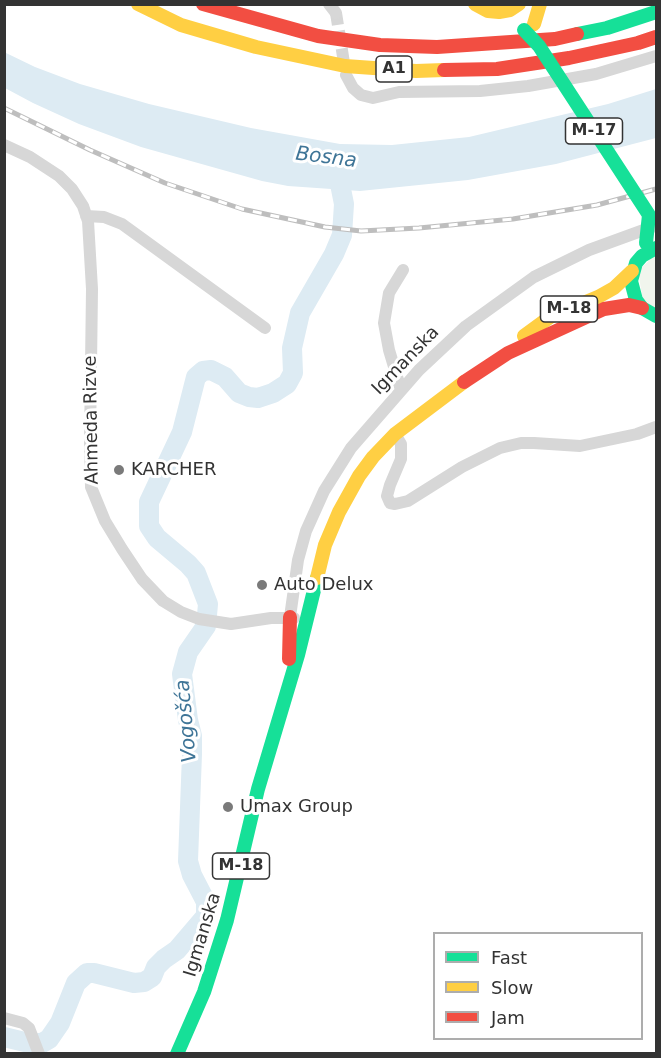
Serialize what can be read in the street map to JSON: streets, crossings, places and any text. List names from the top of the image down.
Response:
{
  "streets": {
    "main road": [
      "A1",
      "M-17",
      "M-18",
      "Igmanska"
    ],
    "street": ["Ahmeda Rizve"]
  },
  "crossings": [
    ["M-17", "Igmanska"],
    ["M-18", "Igmanska"],
    ["M-18", "Ahmeda Rizve"],
    ["Igmanska", "Ahmeda Rizve"]
  ],
  "water": ["Bosna", "Vogošća"],
  "places": ["KARCHER", "Auto Delux", "Umax Group"],
  "legend": ["Fast", "Slow", "Jam"]
}
